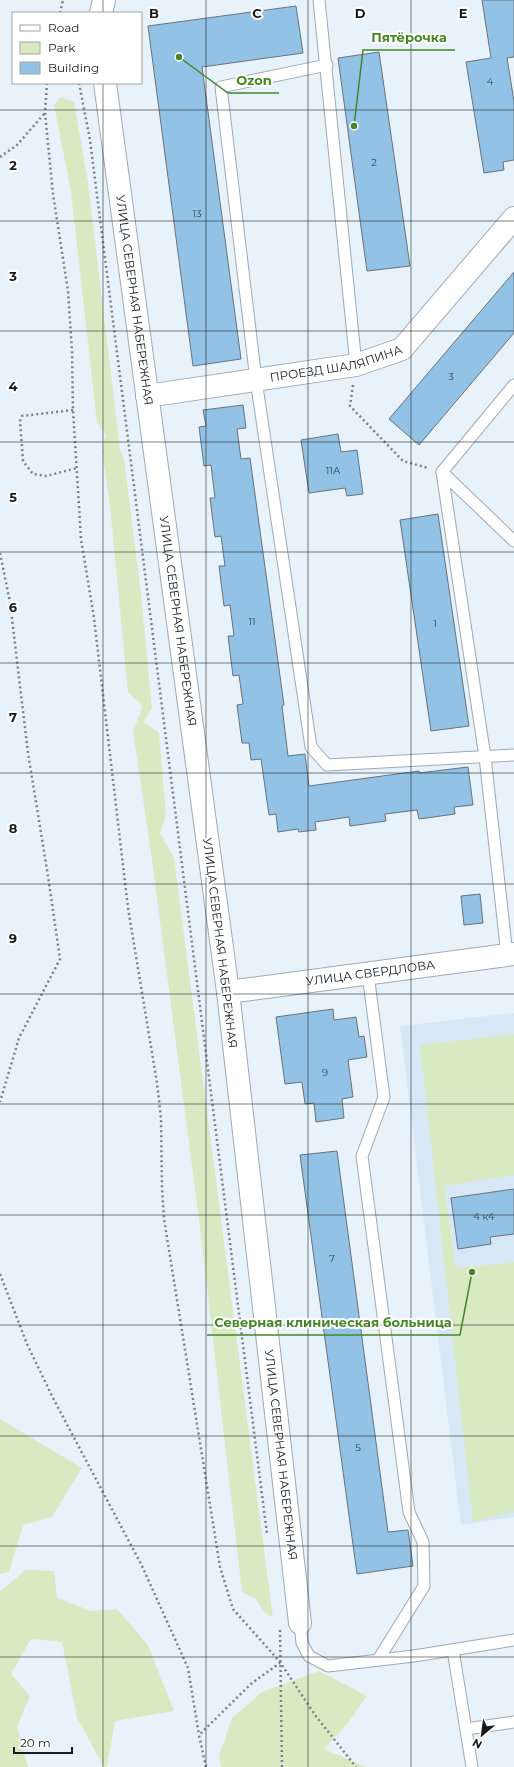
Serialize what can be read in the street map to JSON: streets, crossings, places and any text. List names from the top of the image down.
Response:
{
  "streets": {
    "street": ["УЛИЦА СЕВЕРНАЯ НАБЕРЕЖНАЯ", "ПРОЕЗД ШАЛЯПИНА", "УЛИЦА СВЕРДЛОВА"]
  },
  "crossings": [
    ["УЛИЦА СЕВЕРНАЯ НАБЕРЕЖНАЯ", "ПРОЕЗД ШАЛЯПИНА"],
    ["УЛИЦА СЕВЕРНАЯ НАБЕРЕЖНАЯ", "УЛИЦА СВЕРДЛОВА"]
  ],
  "places": ["Ozon", "Пятёрочка", "Северная клиническая больница"],
  "house_numbers": [
    "4",
    "2",
    "13",
    "3",
    "11А",
    "11",
    "1",
    "9",
    "4 к4",
    "7",
    "5"
  ],
  "legend": ["Road", "Park", "Building"],
  "scale_bar": "20 m",
  "north": "bottom left",
  "grid": {
    "columns": [
      "B",
      "C",
      "D",
      "E"
    ],
    "rows": [
      "2",
      "3",
      "4",
      "5",
      "6",
      "7",
      "8",
      "9"
    ]
  }
}
